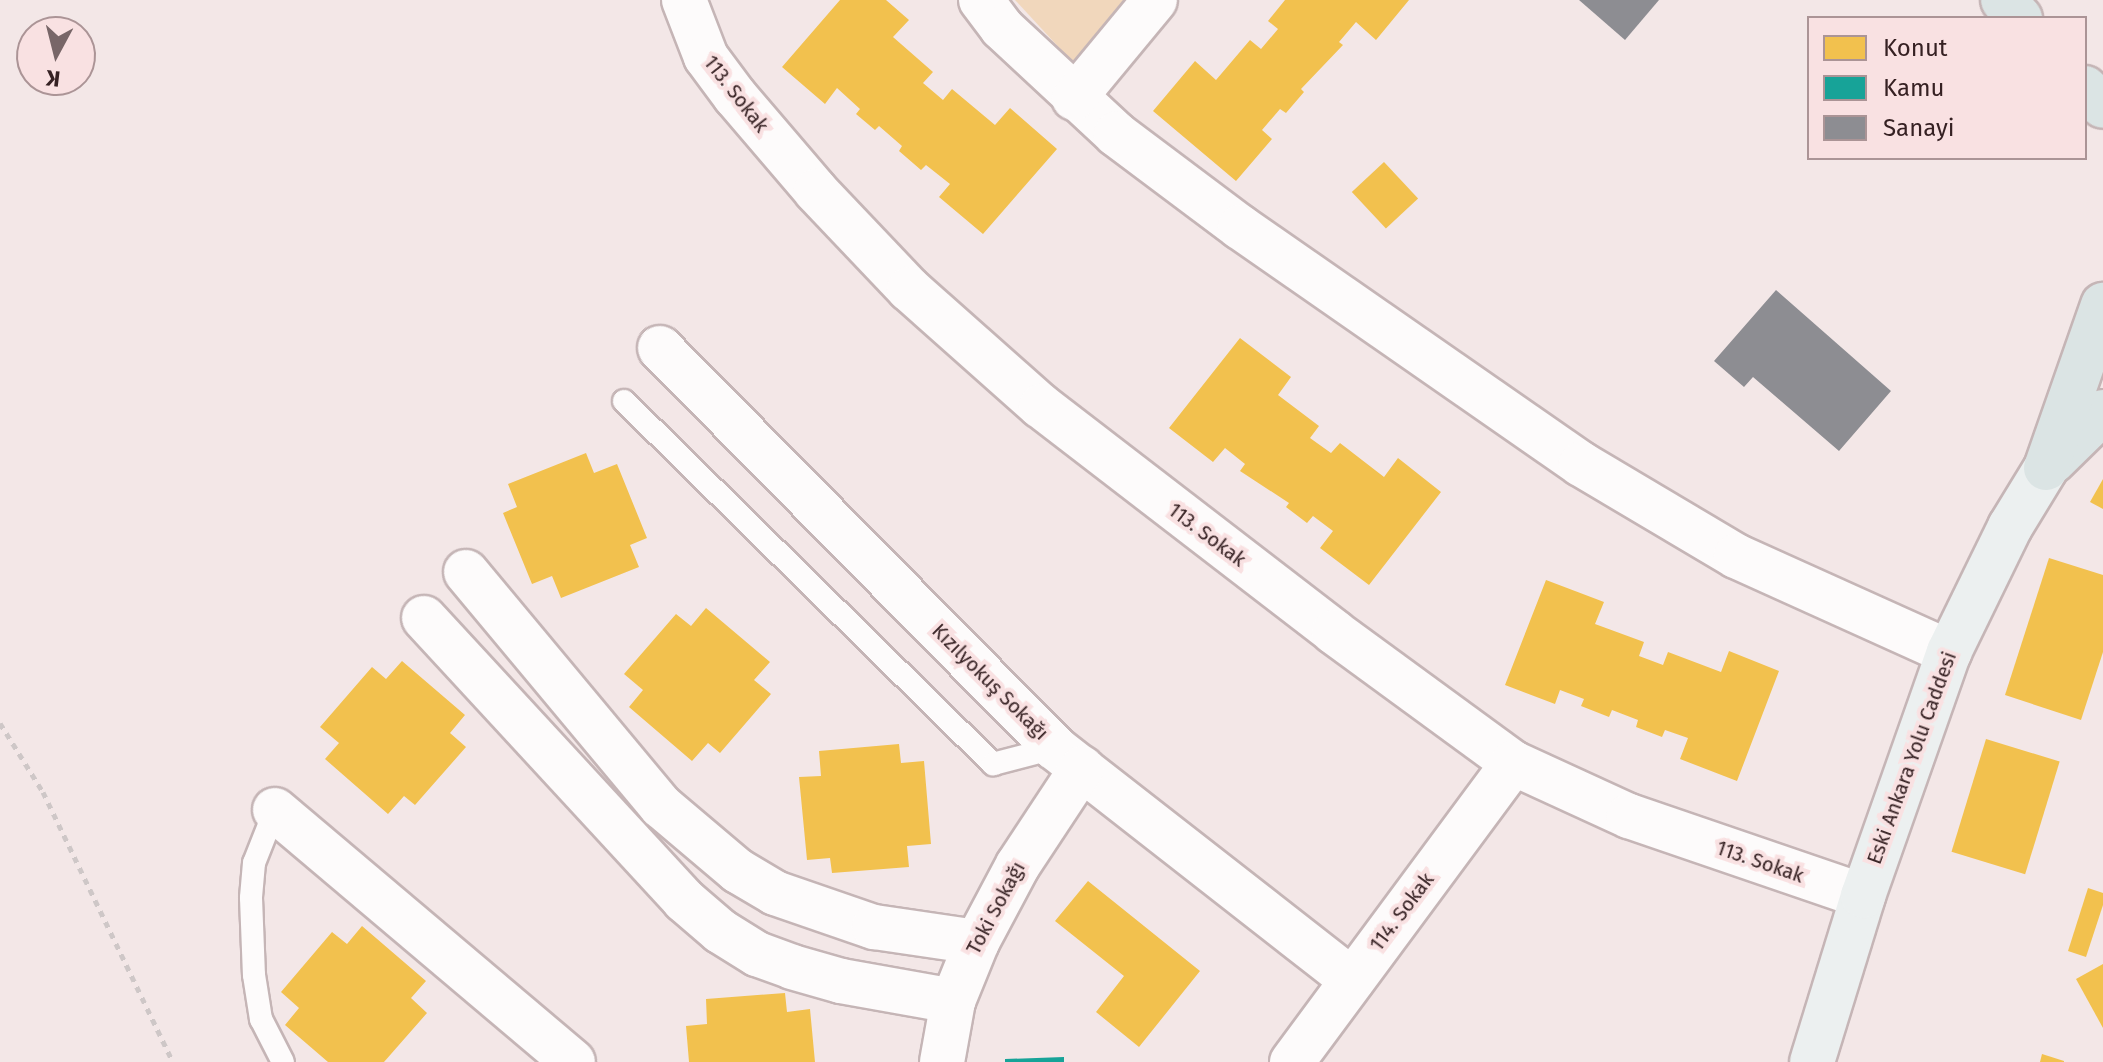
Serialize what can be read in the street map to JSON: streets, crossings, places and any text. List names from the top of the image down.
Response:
{
  "streets": {
    "main road": ["Eski Ankara Yolu Caddesi"],
    "street": [
      "113. Sokak",
      "Kızılyokuş Sokağı",
      "Toki Sokağı",
      "114. Sokak"
    ]
  },
  "crossings": [
    ["113. Sokak", "Eski Ankara Yolu Caddesi"],
    ["113. Sokak", "114. Sokak"],
    ["Kızılyokuş Sokağı", "Toki Sokağı"],
    ["Kızılyokuş Sokağı", "114. Sokak"]
  ],
  "legend": ["Konut", "Kamu", "Sanayi"],
  "north": "bottom"
}
